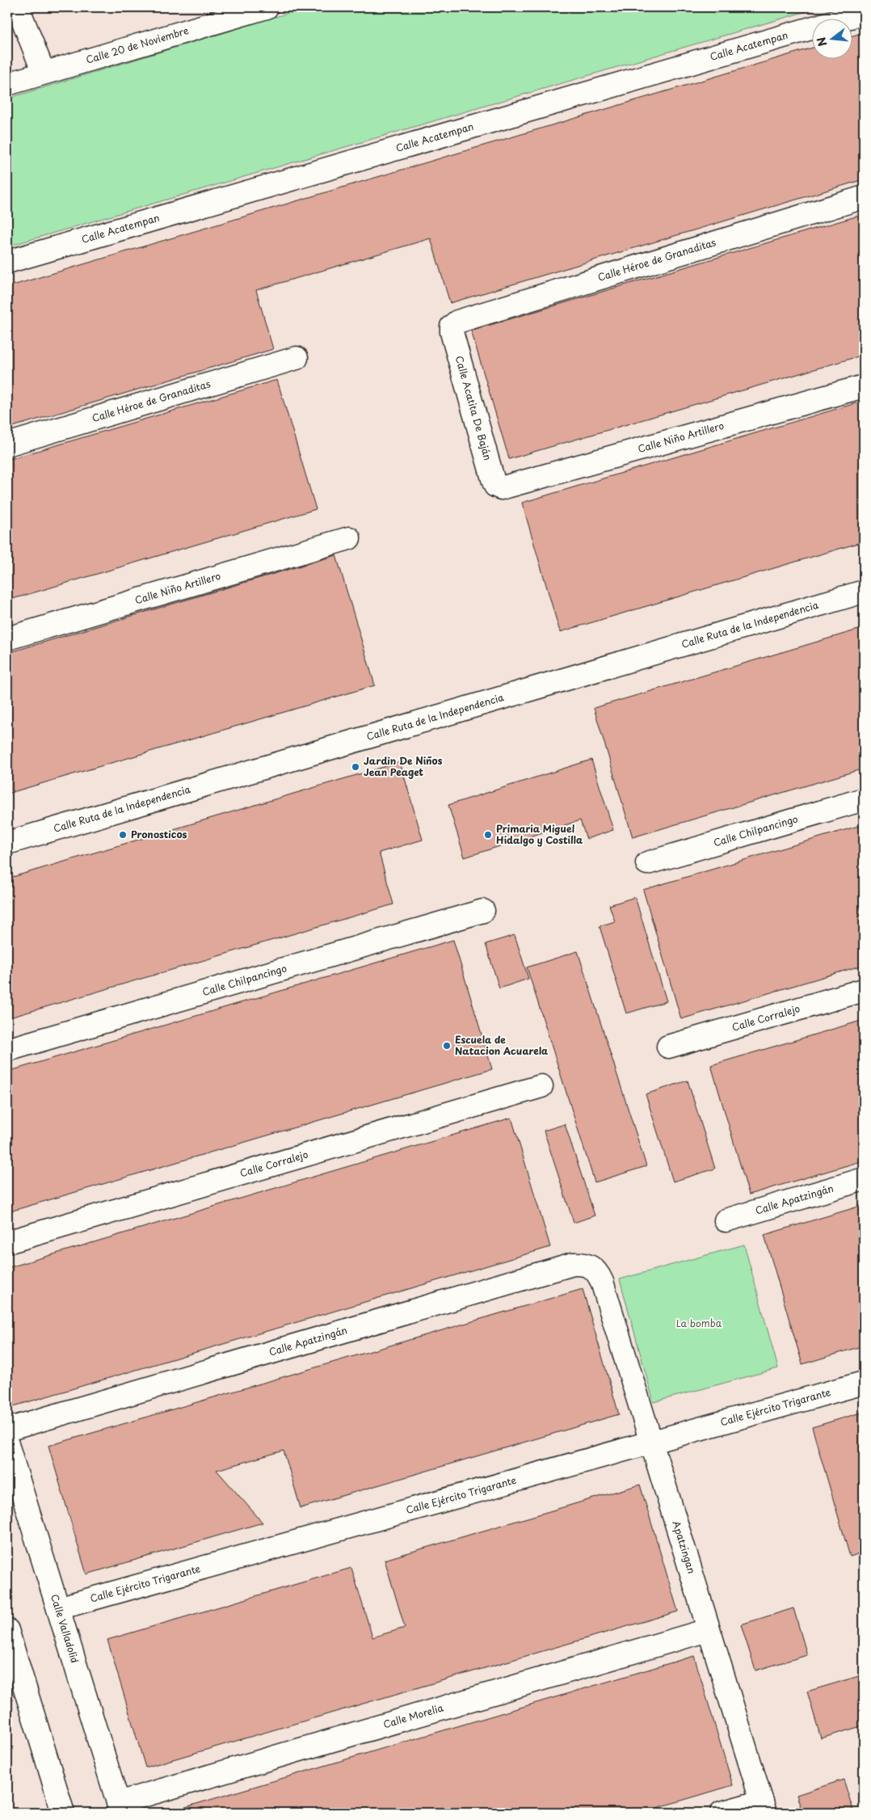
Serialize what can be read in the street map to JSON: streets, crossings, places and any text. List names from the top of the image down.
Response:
{
  "streets": {
    "street": [
      "Calle 20 de Noviembre",
      "Calle Acatempan",
      "Calle Héroe de Granaditas",
      "Calle Acatita De Baján",
      "Calle Niño Artillero",
      "Calle Ruta de la Independencia",
      "Calle Chilpancingo",
      "Calle Corralejo",
      "Calle Apatzingán",
      "Calle Ejército Trigarante",
      "Apatzingan",
      "Calle Valladolid",
      "Calle Morelia"
    ]
  },
  "crossings": [
    ["Calle Héroe de Granaditas", "Calle Acatita De Baján"],
    ["Calle Acatita De Baján", "Calle Niño Artillero"],
    ["Calle Apatzingán", "Apatzingan"],
    ["Calle Ejército Trigarante", "Apatzingan"],
    ["Calle Ejército Trigarante", "Calle Valladolid"],
    ["Apatzingan", "Calle Morelia"],
    ["Calle Valladolid", "Calle Morelia"]
  ],
  "parks": ["La bomba"],
  "places": [
    "Jardin De Niños Jean Peaget",
    "Pronosticos",
    "Primaria Miguel Hidalgo y Costilla",
    "Escuela de Natacion Acuarela"
  ],
  "north": "left"
}
